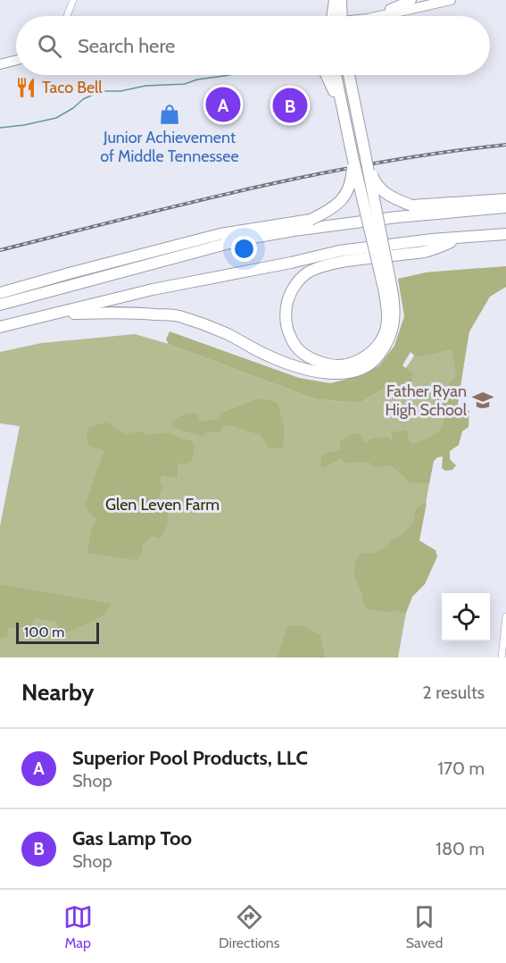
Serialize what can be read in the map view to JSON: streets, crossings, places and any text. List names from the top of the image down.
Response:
{
  "parks": ["Glen Leven Farm"],
  "places": {
    "restaurant": ["Taco Bell"],
    "shop": ["Junior Achievement of Middle Tennessee"],
    "school or university": ["Father Ryan High School"]
  },
  "scale_bar": "100 m",
  "page": {
    "search": "Search here",
    "pins": ["A", "B"],
    "scale": "100 m",
    "heading": ["Nearby", "2 results"],
    "list": [
      {
        "mark": "A",
        "name": "Superior Pool Products, LLC",
        "note": "Shop",
        "value": "170 m"
      },
      {
        "mark": "B",
        "name": "Gas Lamp Too",
        "note": "Shop",
        "value": "180 m"
      }
    ],
    "nav": ["Map", "Directions", "Saved"]
  }
}
